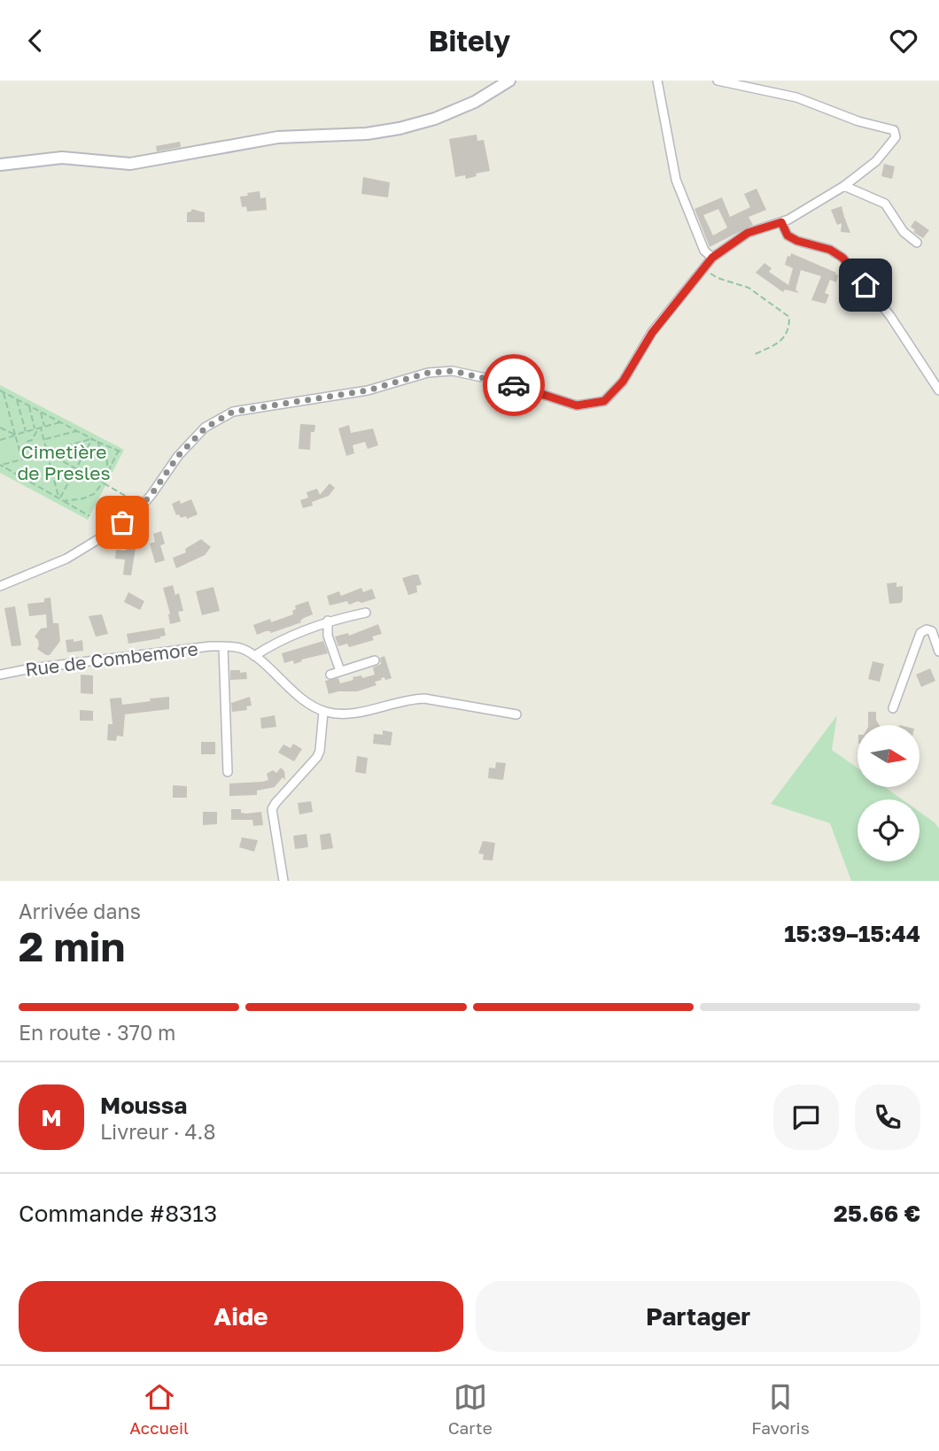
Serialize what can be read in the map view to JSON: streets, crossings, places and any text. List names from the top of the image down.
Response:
{
  "streets": {
    "street": ["Rue de Combemore"]
  },
  "parks": ["Cimetière de Presles"],
  "north": "right",
  "page": {
    "header": "Bitely",
    "heading": ["2 min", "Arrivée dans", "15:39–15:44"],
    "panel": [
      "Moussa",
      "Livreur · 4.8",
      "Commande #8313",
      "25.66 €"
    ],
    "bar": "En route · 370 m",
    "round": "M",
    "buttons": ["Aide", "Partager"],
    "tabs": ["Accueil", "Carte", "Favoris"]
  }
}
